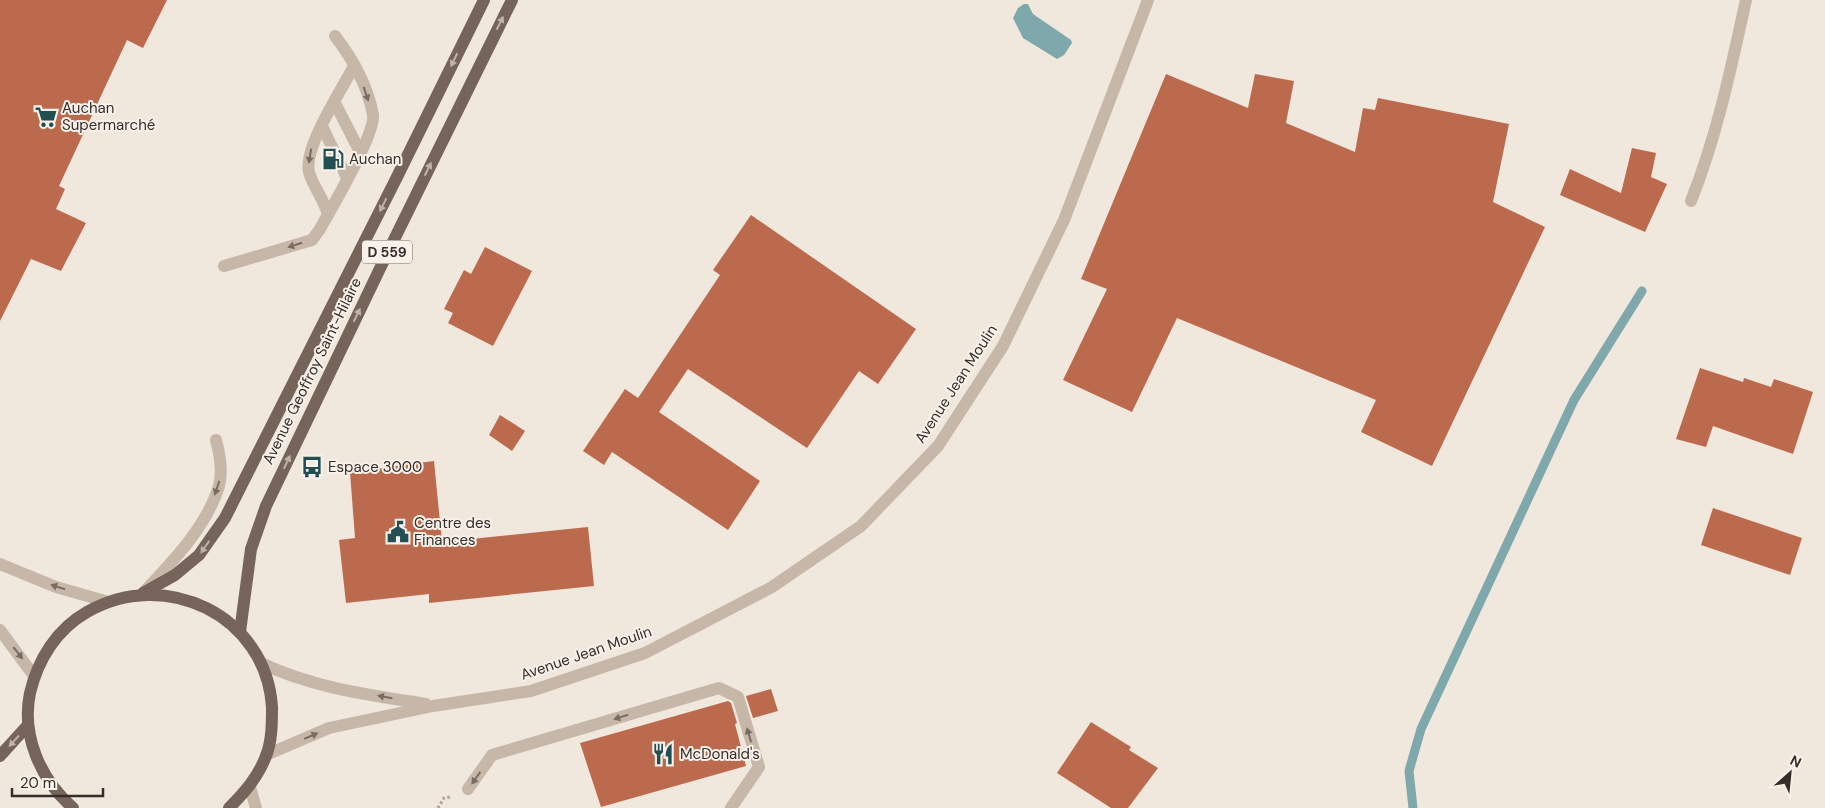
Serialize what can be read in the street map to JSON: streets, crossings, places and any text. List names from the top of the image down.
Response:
{
  "streets": {
    "main road": ["D 559", "Avenue Geoffroy Saint-Hilaire"],
    "street": ["Avenue Jean Moulin"]
  },
  "places": {
    "supermarket": ["Auchan Supermarché"],
    "fuel station": ["Auchan"],
    "bus stop": ["Espace 3000"],
    "public building": ["Centre des Finances"],
    "restaurant": ["McDonald's"]
  },
  "scale_bar": "20 m",
  "north": "top right"
}
